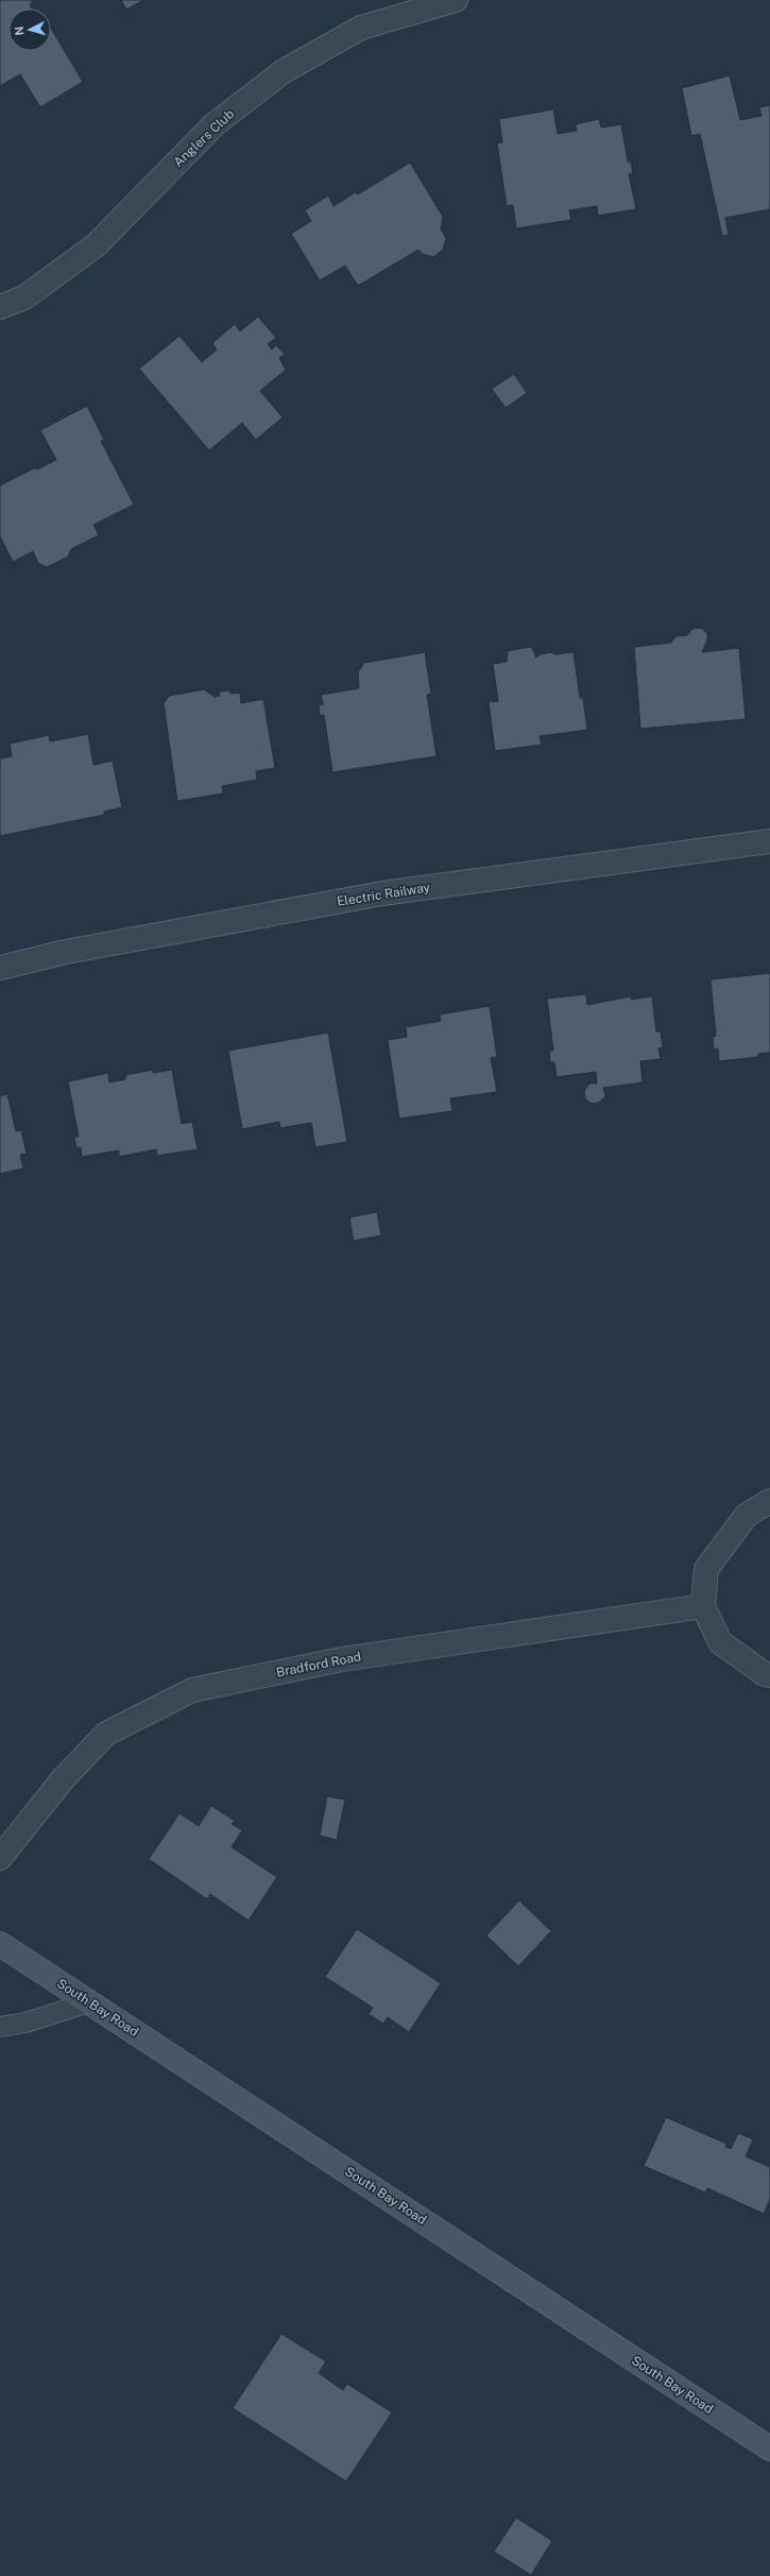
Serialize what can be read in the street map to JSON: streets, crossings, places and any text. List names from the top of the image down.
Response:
{
  "streets": {
    "street": [
      "Anglers Club",
      "Electric Railway",
      "Bradford Road",
      "South Bay Road"
    ]
  },
  "north": "left"
}
